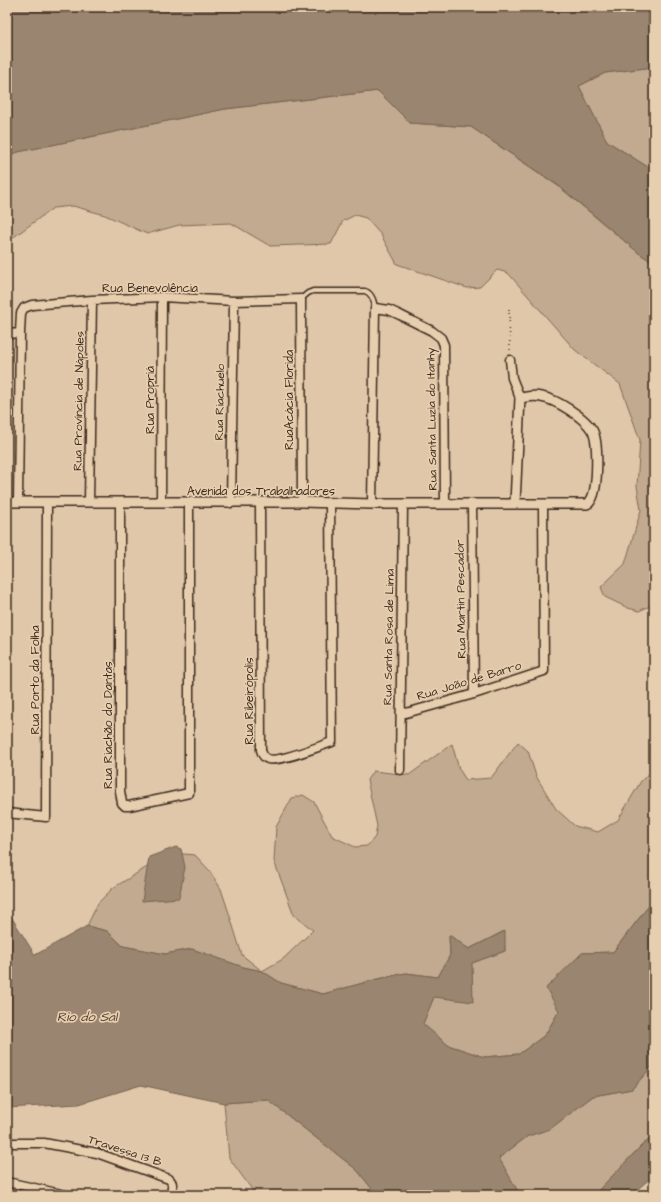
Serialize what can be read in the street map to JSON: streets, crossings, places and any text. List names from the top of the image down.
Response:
{
  "streets": {
    "street": [
      "Rua Benevolência",
      "Rua Propriá",
      "RuaAcácia Florida",
      "Rua Província de Nápoles",
      "Rua Riachuelo",
      "Rua Santa Luzia do Itanhy",
      "Avenida dos Trabalhadores",
      "Rua Martin Pescador",
      "Rua Santa Rosa de Lima",
      "Rua Porto da Folha",
      "Rua João de Barro",
      "Rua Ribeirópolis",
      "Rua Riachão do Dantas",
      "Travessa 13 B"
    ]
  },
  "crossings": [
    ["Rua Benevolência", "Rua Propriá"],
    ["Rua Benevolência", "RuaAcácia Florida"],
    ["Rua Benevolência", "Rua Província de Nápoles"],
    ["Rua Benevolência", "Rua Riachuelo"],
    ["Rua Propriá", "Avenida dos Trabalhadores"],
    ["RuaAcácia Florida", "Avenida dos Trabalhadores"],
    ["Rua Província de Nápoles", "Avenida dos Trabalhadores"],
    ["Rua Riachuelo", "Avenida dos Trabalhadores"],
    ["Rua Santa Luzia do Itanhy", "Avenida dos Trabalhadores"],
    ["Avenida dos Trabalhadores", "Rua Martin Pescador"],
    ["Avenida dos Trabalhadores", "Rua Santa Rosa de Lima"],
    ["Avenida dos Trabalhadores", "Rua Porto da Folha"],
    ["Avenida dos Trabalhadores", "Rua João de Barro"],
    ["Avenida dos Trabalhadores", "Rua Ribeirópolis"],
    ["Avenida dos Trabalhadores", "Rua Riachão do Dantas"],
    ["Rua Martin Pescador", "Rua João de Barro"],
    ["Rua Santa Rosa de Lima", "Rua João de Barro"]
  ],
  "water": ["Rio do Sal"]
}
